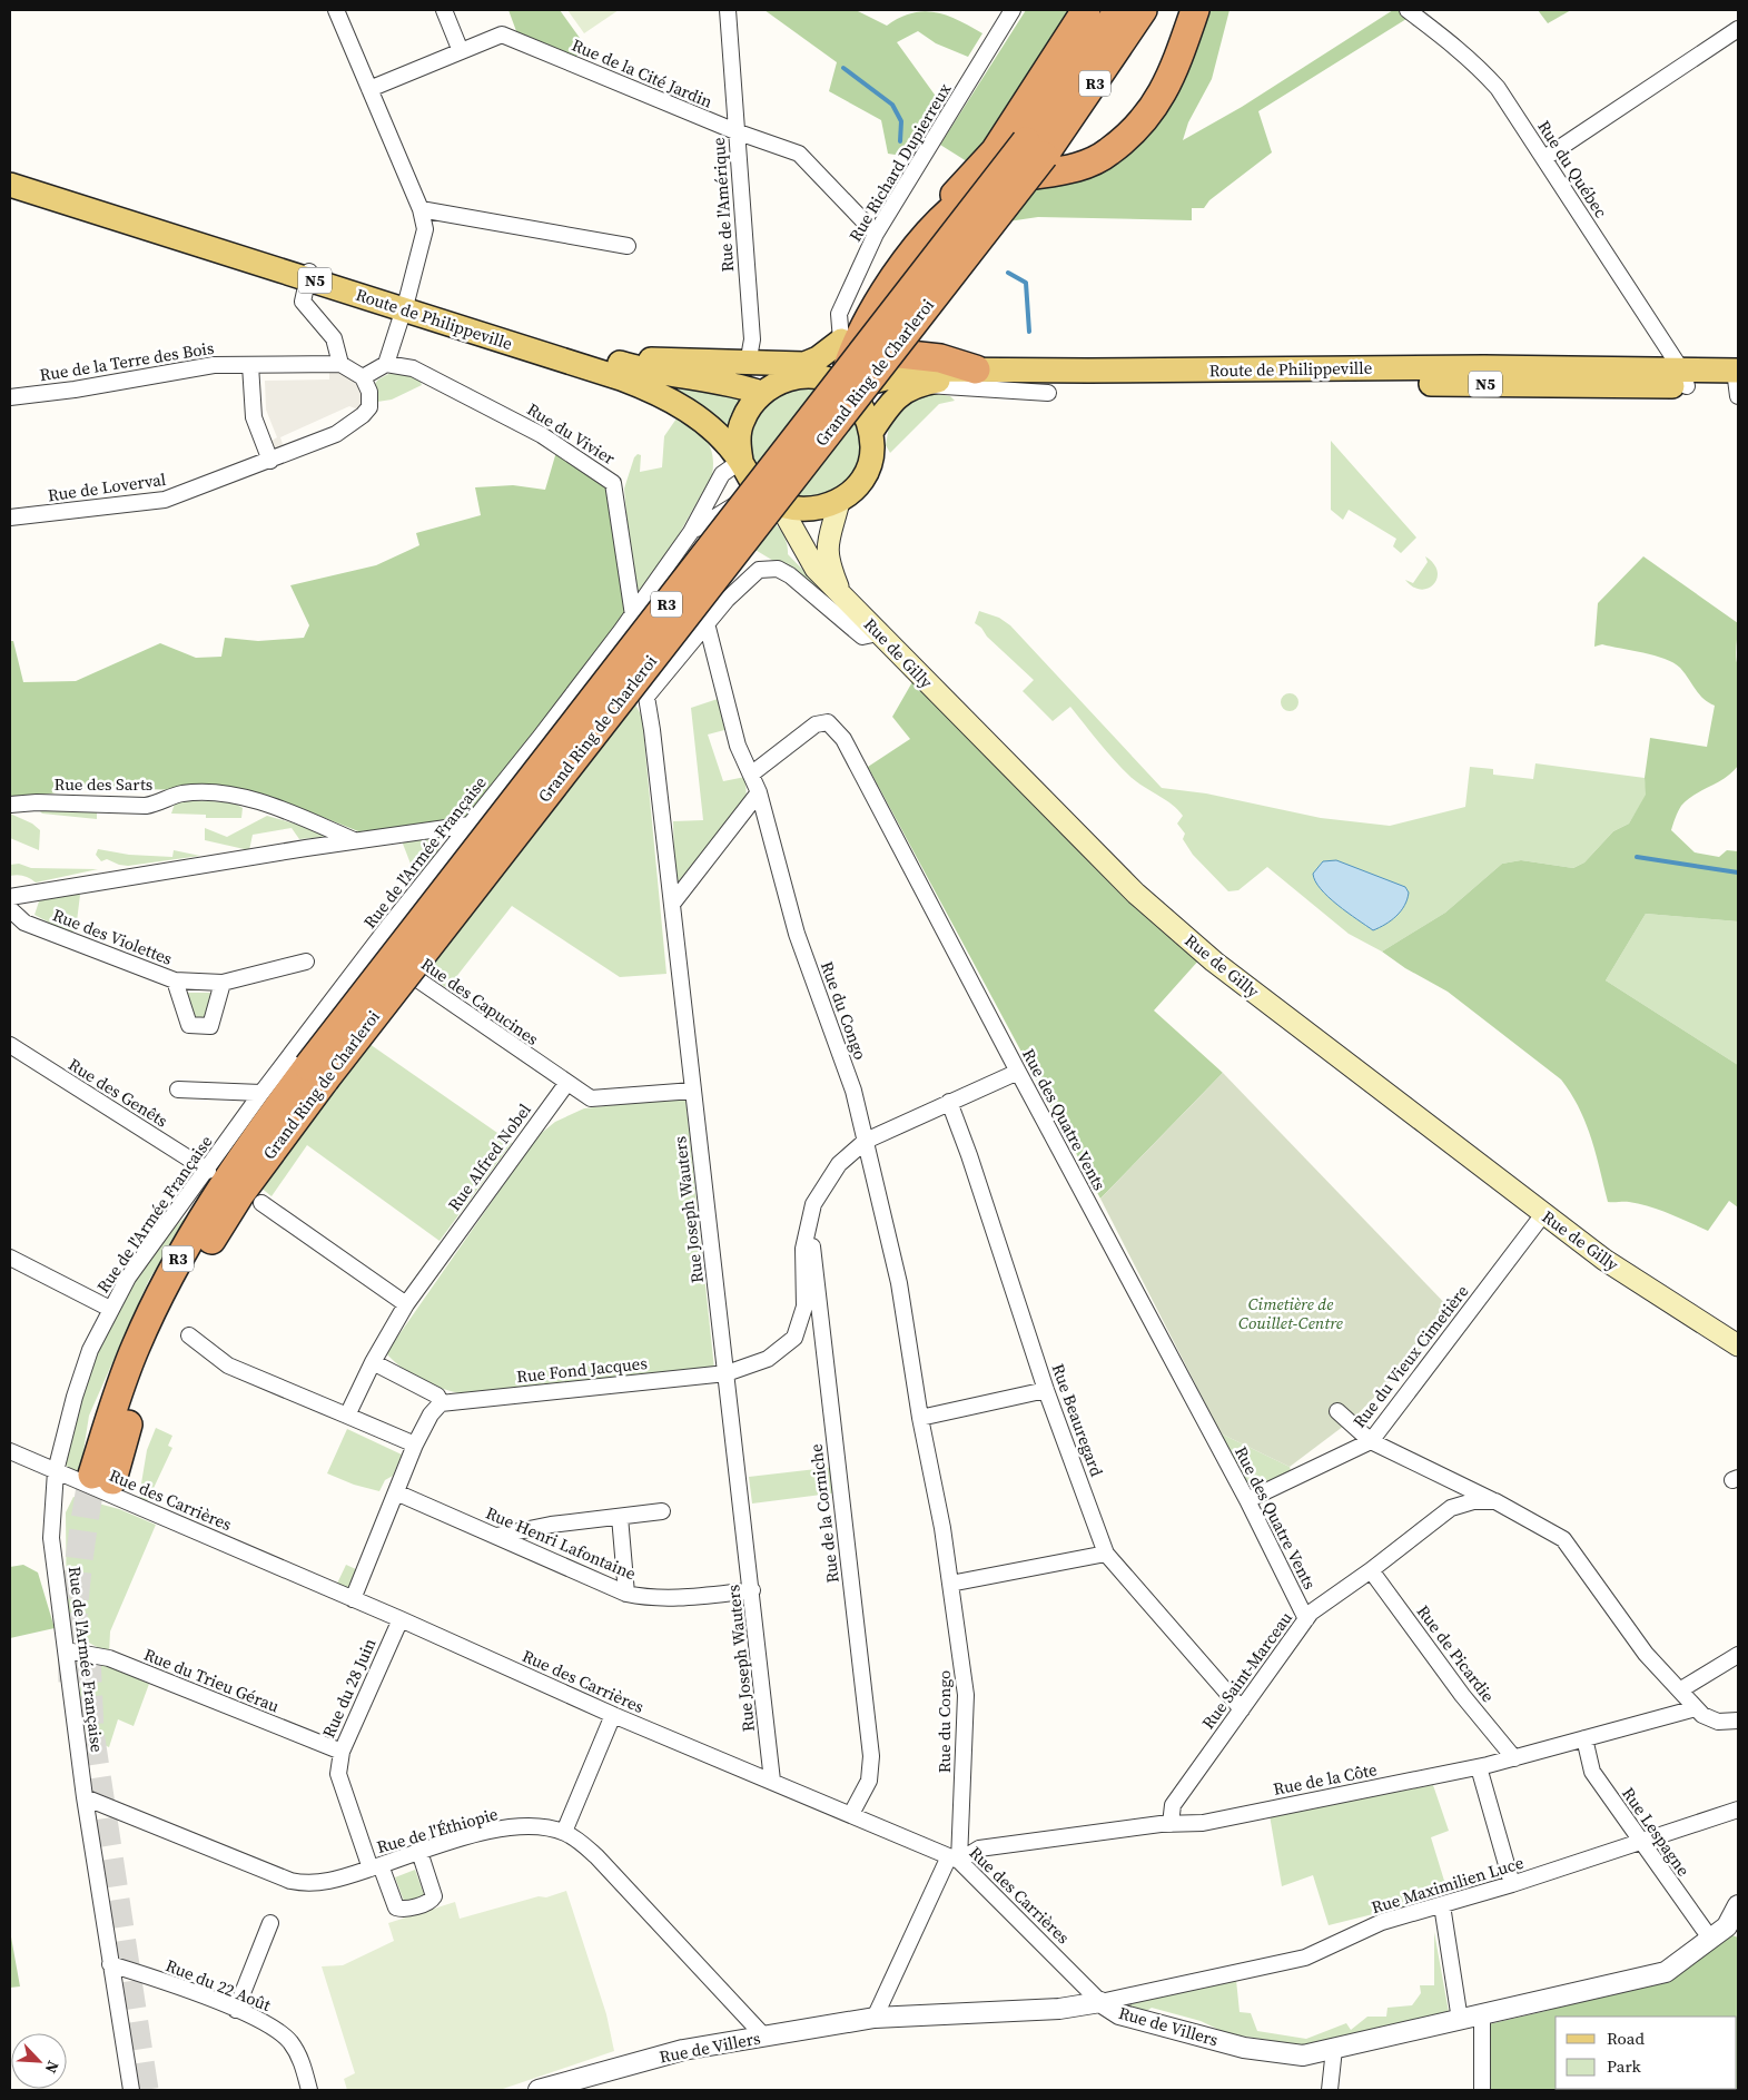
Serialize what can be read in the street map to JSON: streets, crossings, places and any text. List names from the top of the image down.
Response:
{
  "streets": {
    "highway": ["R3", "Grand Ring de Charleroi"],
    "main road": ["N5", "Route de Philippeville", "Rue de Gilly"],
    "street": [
      "Rue de la Cité Jardin",
      "Rue Richard Dupierreux",
      "Rue du Québec",
      "Rue de l'Amérique",
      "Rue de la Terre des Bois",
      "Rue du Vivier",
      "Rue de Loverval",
      "Rue des Sarts",
      "Rue de l'Armée Française",
      "Rue des Violettes",
      "Rue des Capucines",
      "Rue du Congo",
      "Rue des Genêts",
      "Rue des Quatre Vents",
      "Rue Alfred Nobel",
      "Rue Joseph Wauters",
      "Rue du Vieux Cimetière",
      "Rue Fond Jacques",
      "Rue Beauregard",
      "Rue des Carrières",
      "Rue de la Corniche",
      "Rue Henri Lafontaine",
      "Rue de Picardie",
      "Rue Saint-Marceau",
      "Rue du Trieu Gérau",
      "Rue du 28 Juin",
      "Rue de la Côte",
      "Rue de l'Éthiopie",
      "Rue Lespagne",
      "Rue Maximilien Luce",
      "Rue du 22 Août",
      "Rue de Villers"
    ]
  },
  "crossings": [
    ["Rue de la Cité Jardin", "Rue Richard Dupierreux"],
    ["Rue de la Cité Jardin", "Rue de l'Amérique"],
    ["Rue Richard Dupierreux", "N5"],
    ["Rue du Québec", "Route de Philippeville"],
    ["Rue de l'Amérique", "N5"],
    ["N5", "Route de Philippeville"],
    ["N5", "Rue de Gilly"],
    ["N5", "Rue de l'Armée Française"],
    ["Route de Philippeville", "Rue de Gilly"],
    ["Route de Philippeville", "Rue de l'Armée Française"],
    ["Rue du Vivier", "Rue de l'Armée Française"],
    ["Rue de Gilly", "Rue de l'Armée Française"],
    ["Rue de Gilly", "Rue du Vieux Cimetière"],
    ["Rue de l'Armée Française", "Rue des Capucines"],
    ["Rue de l'Armée Française", "Rue des Genêts"],
    ["Rue de l'Armée Française", "Rue des Carrières"],
    ["Rue de l'Armée Française", "Rue du Trieu Gérau"],
    ["Rue de l'Armée Française", "Rue de l'Éthiopie"],
    ["Rue de l'Armée Française", "Rue du 22 Août"],
    ["Rue des Capucines", "Rue Alfred Nobel"],
    ["Rue du Congo", "Rue des Quatre Vents"],
    ["Rue du Congo", "Rue des Carrières"],
    ["Rue du Congo", "Rue de la Côte"],
    ["Rue des Quatre Vents", "Rue du Vieux Cimetière"],
    ["Rue des Quatre Vents", "Rue Saint-Marceau"],
    ["Rue Joseph Wauters", "Rue Fond Jacques"],
    ["Rue Joseph Wauters", "Rue des Carrières"],
    ["Rue Joseph Wauters", "Rue Henri Lafontaine"],
    ["Rue Fond Jacques", "Rue de la Corniche"],
    ["Rue Beauregard", "Rue Saint-Marceau"],
    ["Rue des Carrières", "Rue de la Corniche"],
    ["Rue des Carrières", "Rue du 28 Juin"],
    ["Rue des Carrières", "Rue de la Côte"],
    ["Rue des Carrières", "Rue Maximilien Luce"],
    ["Rue des Carrières", "Rue de Villers"],
    ["Rue de Picardie", "Rue Saint-Marceau"],
    ["Rue de Picardie", "Rue de la Côte"],
    ["Rue Saint-Marceau", "Rue de la Côte"],
    ["Rue du Trieu Gérau", "Rue du 28 Juin"],
    ["Rue du 28 Juin", "Rue de l'Éthiopie"],
    ["Rue de la Côte", "Rue Lespagne"],
    ["Rue de l'Éthiopie", "Rue de Villers"],
    ["Rue Lespagne", "Rue Maximilien Luce"],
    ["Rue Lespagne", "Rue de Villers"],
    ["Rue Maximilien Luce", "Rue de Villers"]
  ],
  "parks": ["Cimetière de Couillet-Centre"],
  "legend": ["Road", "Park"],
  "north": "bottom right"
}
